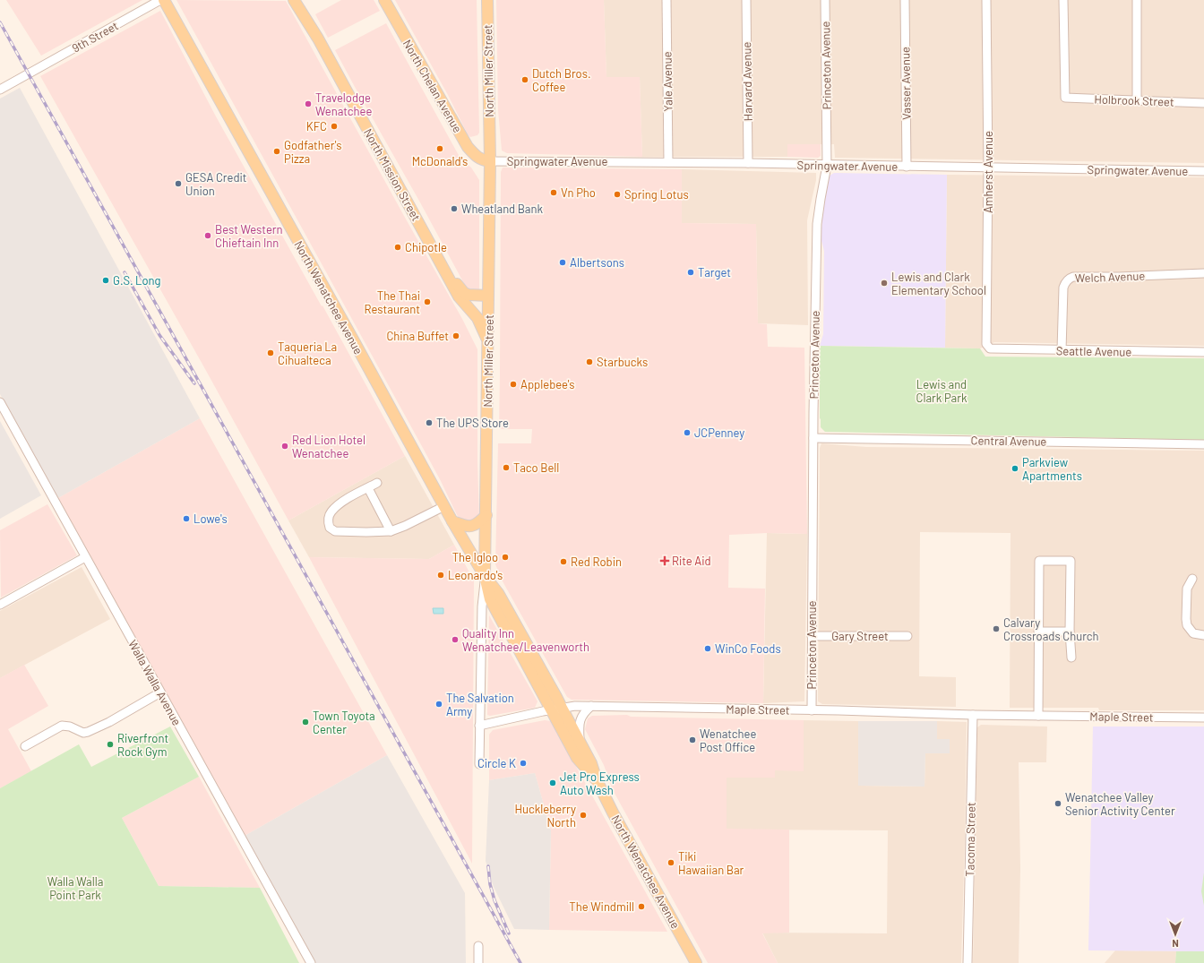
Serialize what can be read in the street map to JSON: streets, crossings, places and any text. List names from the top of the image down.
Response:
{
  "streets": {
    "main road": [
      "North Miller Street",
      "North Chelan Avenue",
      "North Mission Street",
      "North Wenatchee Avenue"
    ],
    "street": [
      "9th Street",
      "Princeton Avenue",
      "Yale Avenue",
      "Harvard Avenue",
      "Vasser Avenue",
      "Holbrook Street",
      "Springwater Avenue",
      "Amherst Avenue",
      "Welch Avenue",
      "Seattle Avenue",
      "Central Avenue",
      "Gary Street",
      "Walla Walla Avenue",
      "Maple Street",
      "Tacoma Street"
    ]
  },
  "crossings": [
    ["Princeton Avenue", "Springwater Avenue"],
    ["Princeton Avenue", "Central Avenue"],
    ["Princeton Avenue", "Gary Street"],
    ["Princeton Avenue", "Maple Street"],
    ["North Miller Street", "North Chelan Avenue"],
    ["North Miller Street", "Springwater Avenue"],
    ["North Miller Street", "North Mission Street"],
    ["North Miller Street", "North Wenatchee Avenue"],
    ["North Miller Street", "Maple Street"],
    ["Yale Avenue", "Springwater Avenue"],
    ["Harvard Avenue", "Springwater Avenue"],
    ["Vasser Avenue", "Springwater Avenue"],
    ["North Chelan Avenue", "Springwater Avenue"],
    ["Springwater Avenue", "Amherst Avenue"],
    ["Amherst Avenue", "Seattle Avenue"],
    ["Welch Avenue", "Seattle Avenue"],
    ["North Wenatchee Avenue", "Maple Street"],
    ["Maple Street", "Tacoma Street"]
  ],
  "parks": ["Lewis and Clark Park", "Walla Walla Point Park"],
  "places": {
    "other": [
      "Dutch Bros. Coffee",
      "Travelodge Wenatchee",
      "KFC",
      "McDonald's",
      "Godfather's Pizza",
      "GESA Credit Union",
      "Vn Pho",
      "Spring Lotus",
      "Wheatland Bank",
      "Best Western Chieftain Inn",
      "Chipotle",
      "Albertsons",
      "Target",
      "G.S. Long",
      "Lewis and Clark Elementary School",
      "The Thai Restaurant",
      "China Buffet",
      "Taqueria La Cihualteca",
      "Starbucks",
      "Applebee's",
      "The UPS Store",
      "JCPenney",
      "Red Lion Hotel Wenatchee",
      "Taco Bell",
      "Parkview Apartments",
      "Lowe's",
      "The Igloo",
      "Red Robin",
      "Leonardo's",
      "Calvary Crossroads Church",
      "Quality Inn Wenatchee/Leavenworth",
      "WinCo Foods",
      "The Salvation Army",
      "Town Toyota Center",
      "Wenatchee Post Office",
      "Riverfront Rock Gym",
      "Circle K",
      "Jet Pro Express Auto Wash",
      "Wenatchee Valley Senior Activity Center",
      "Huckleberry North",
      "Tiki Hawaiian Bar",
      "The Windmill"
    ],
    "health": ["Rite Aid"]
  },
  "north": "bottom"
}
